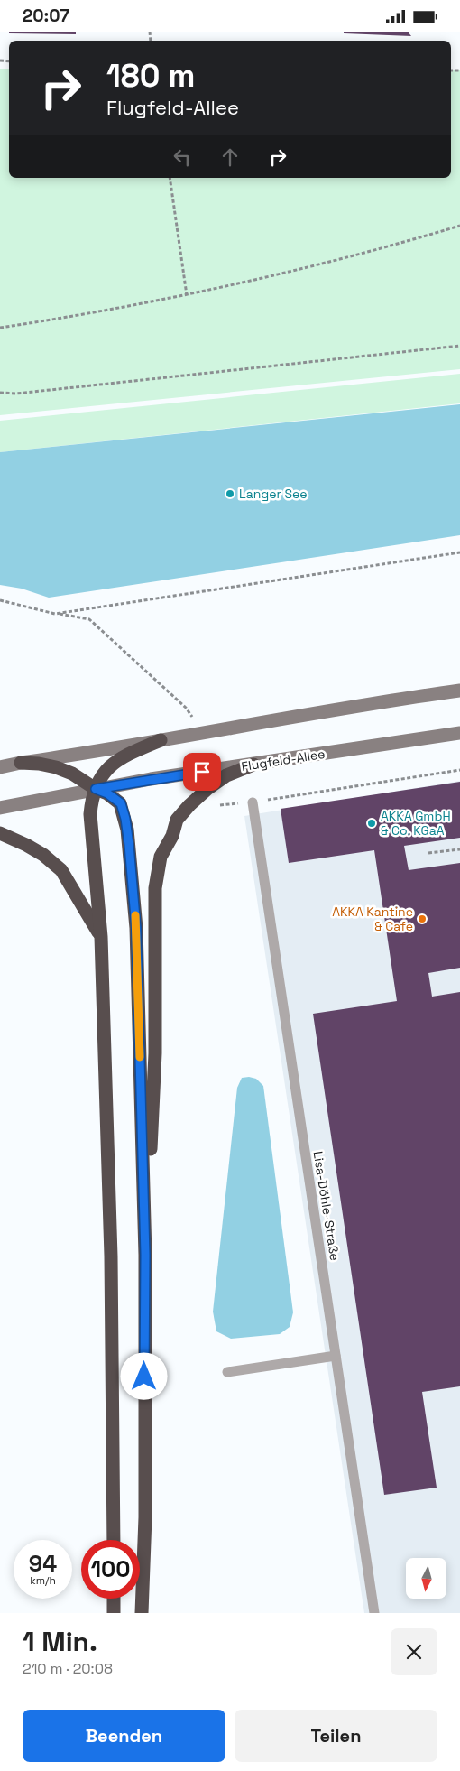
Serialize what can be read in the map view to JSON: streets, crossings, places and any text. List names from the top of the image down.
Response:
{
  "streets": {
    "main road": ["Flugfeld-Allee"],
    "lane": ["Lisa-Döhle-Straße"]
  },
  "places": ["Langer See", "AKKA GmbH & Co. KGaA", "AKKA Kantine & Cafe"],
  "north": "bottom",
  "page": {
    "status": "20:07",
    "turn": ["180 m", "Flugfeld-Allee"],
    "speed": "94 km/h",
    "limit": "100",
    "heading": ["1 Min.", "210 m · 20:08"],
    "buttons": ["Beenden", "Teilen"]
  }
}
